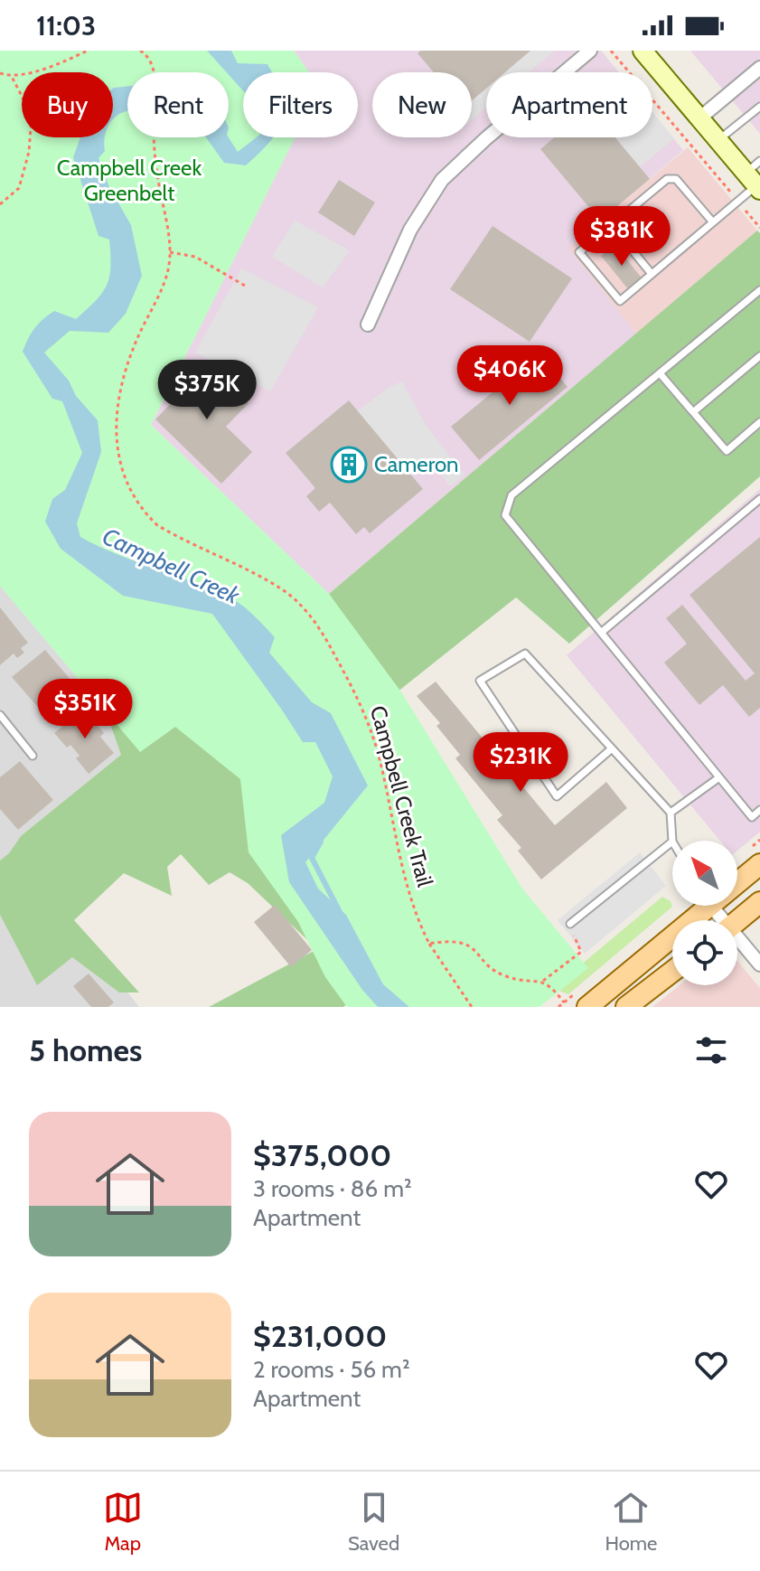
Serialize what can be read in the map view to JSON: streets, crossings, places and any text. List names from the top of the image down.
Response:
{
  "streets": {
    "path": ["Campbell Creek Trail"]
  },
  "water": ["Campbell Creek"],
  "parks": ["Campbell Creek Greenbelt"],
  "places": {
    "building": ["Cameron"]
  },
  "north": "top left",
  "page": {
    "status": "11:03",
    "chip": [
      "Buy",
      "Rent",
      "Filters",
      "New",
      "Apartment"
    ],
    "price": [
      "$381K",
      "$406K",
      "$375K",
      "$351K",
      "$231K"
    ],
    "heading": "5 homes",
    "list": [
      {
        "name": "$375,000",
        "note": "3 rooms · 86 m² · Apartment"
      },
      {
        "name": "$231,000",
        "note": "2 rooms · 56 m² · Apartment"
      }
    ],
    "tabs": ["Map", "Saved", "Home"]
  }
}
